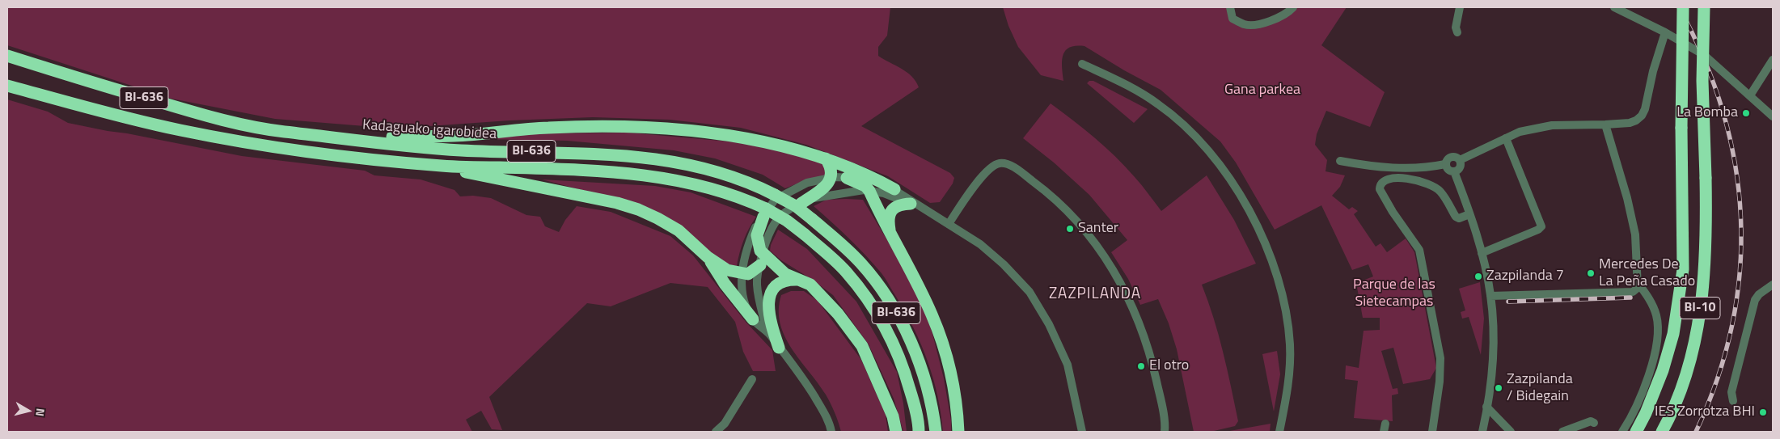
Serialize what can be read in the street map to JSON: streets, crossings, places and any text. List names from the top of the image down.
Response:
{
  "streets": {
    "highway": ["BI-636", "Kadaguako igarobidea", "BI-10"]
  },
  "districts": ["ZAZPILANDA"],
  "parks": ["Gana parkea", "Parque de las Sietecampas"],
  "places": [
    "La Bomba",
    "Santer",
    "Mercedes De La Peña Casado",
    "Zazpilanda 7",
    "El otro",
    "Zazpilanda / Bidegain",
    "IES Zorrotza BHI"
  ],
  "north": "right"
}
